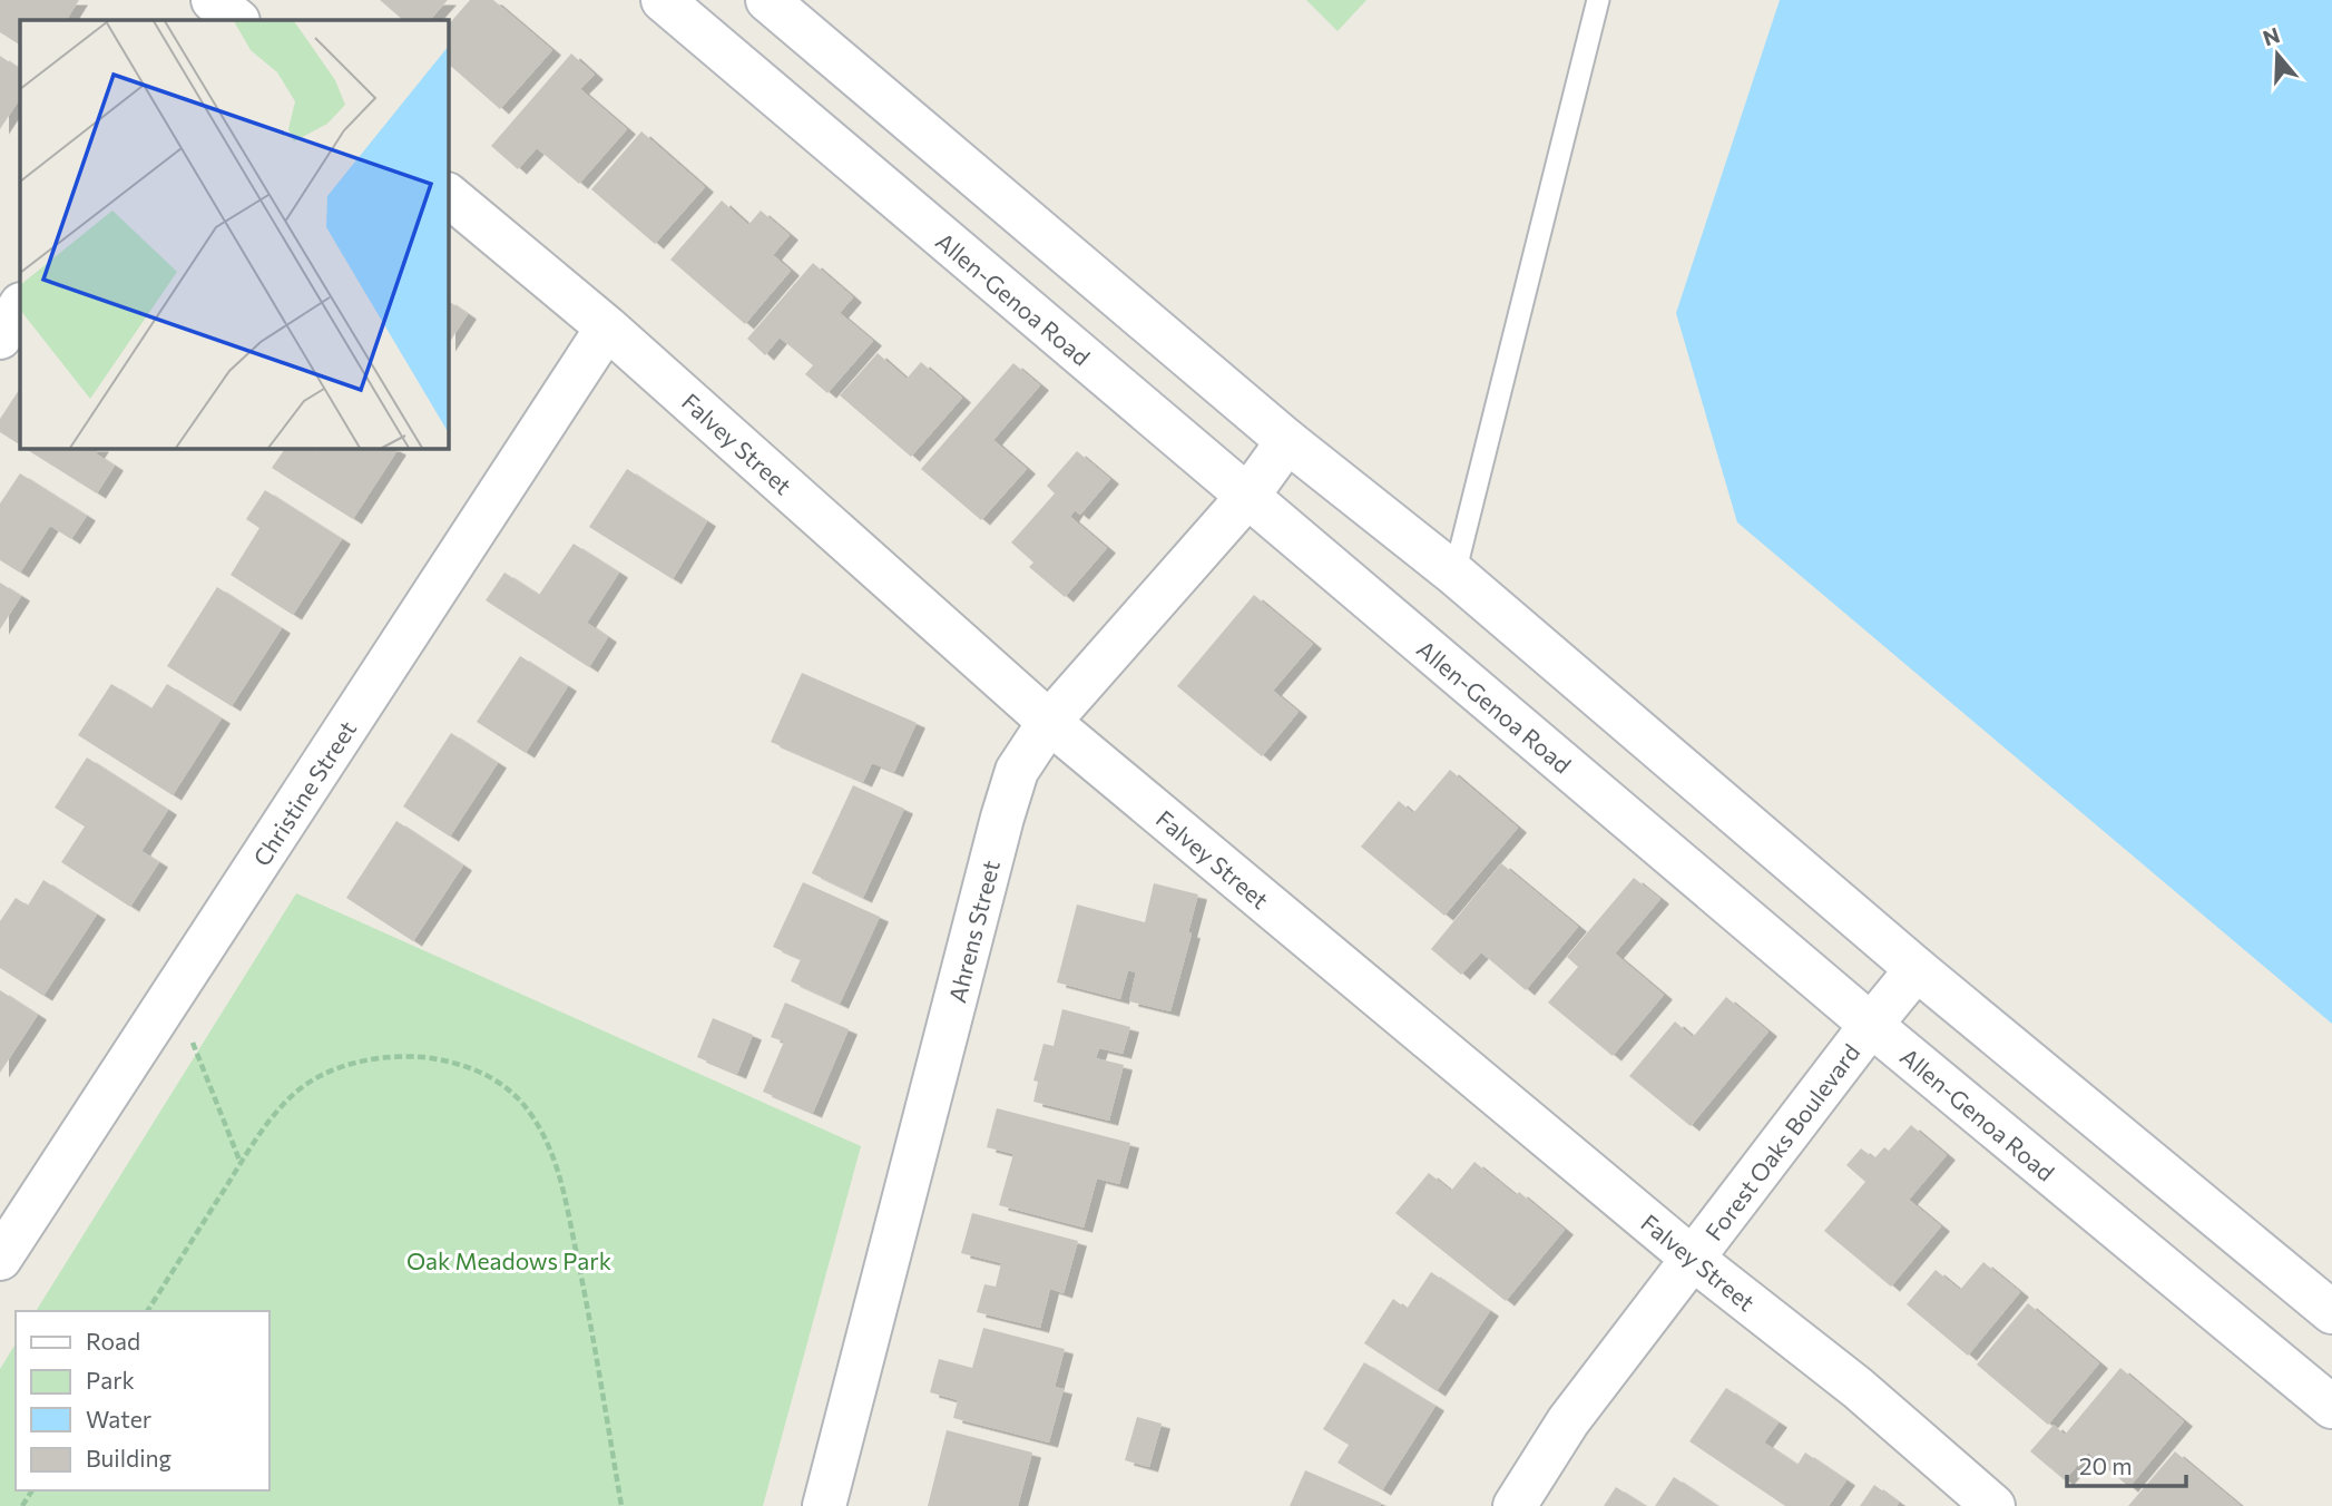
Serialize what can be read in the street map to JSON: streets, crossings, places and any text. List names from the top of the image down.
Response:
{
  "streets": {
    "street": [
      "Allen-Genoa Road",
      "Falvey Street",
      "Christine Street",
      "Ahrens Street",
      "Forest Oaks Boulevard"
    ]
  },
  "crossings": [
    ["Allen-Genoa Road", "Ahrens Street"],
    ["Allen-Genoa Road", "Forest Oaks Boulevard"],
    ["Falvey Street", "Christine Street"],
    ["Falvey Street", "Ahrens Street"],
    ["Falvey Street", "Forest Oaks Boulevard"]
  ],
  "parks": ["Oak Meadows Park"],
  "legend": [
    "Road",
    "Park",
    "Water",
    "Building"
  ],
  "scale_bar": "20 m",
  "north": "top"
}
